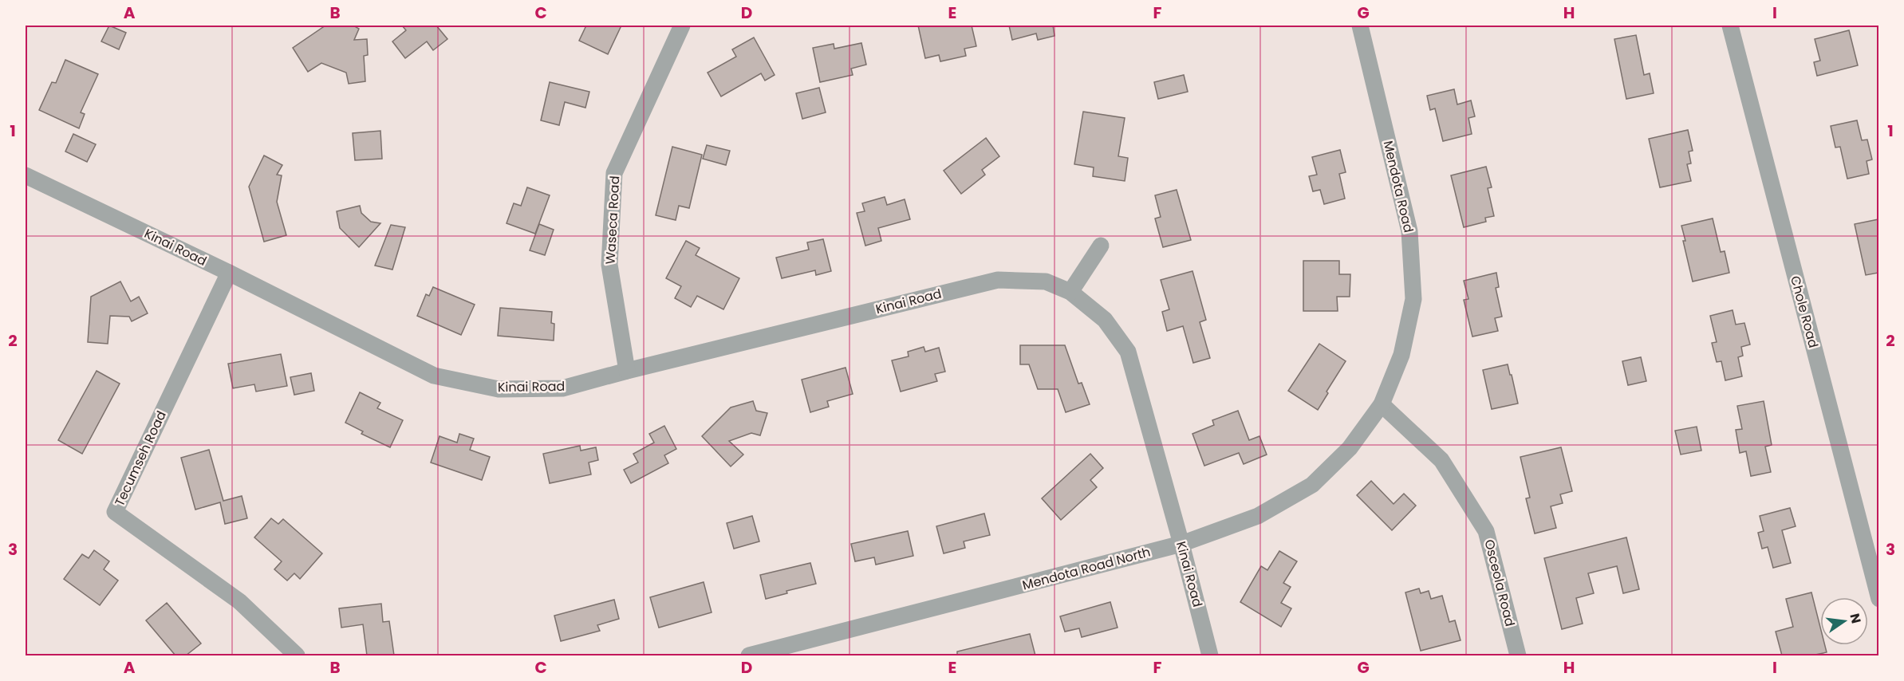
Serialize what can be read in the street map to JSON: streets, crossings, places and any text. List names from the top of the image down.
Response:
{
  "streets": {
    "street": [
      "Mendota Road",
      "Waseca Road",
      "Kinai Road",
      "Chole Road",
      "Tecumseh Road",
      "Mendota Road North",
      "Osceola Road"
    ]
  },
  "crossings": [
    ["Mendota Road", "Mendota Road North"],
    ["Mendota Road", "Osceola Road"],
    ["Waseca Road", "Kinai Road"],
    ["Kinai Road", "Tecumseh Road"],
    ["Kinai Road", "Mendota Road North"],
    ["Mendota Road North", "Osceola Road"]
  ],
  "north": "right",
  "grid": {
    "columns": [
      "A",
      "B",
      "C",
      "D",
      "E",
      "F",
      "G",
      "H",
      "I"
    ],
    "rows": ["1", "2", "3"]
  }
}
